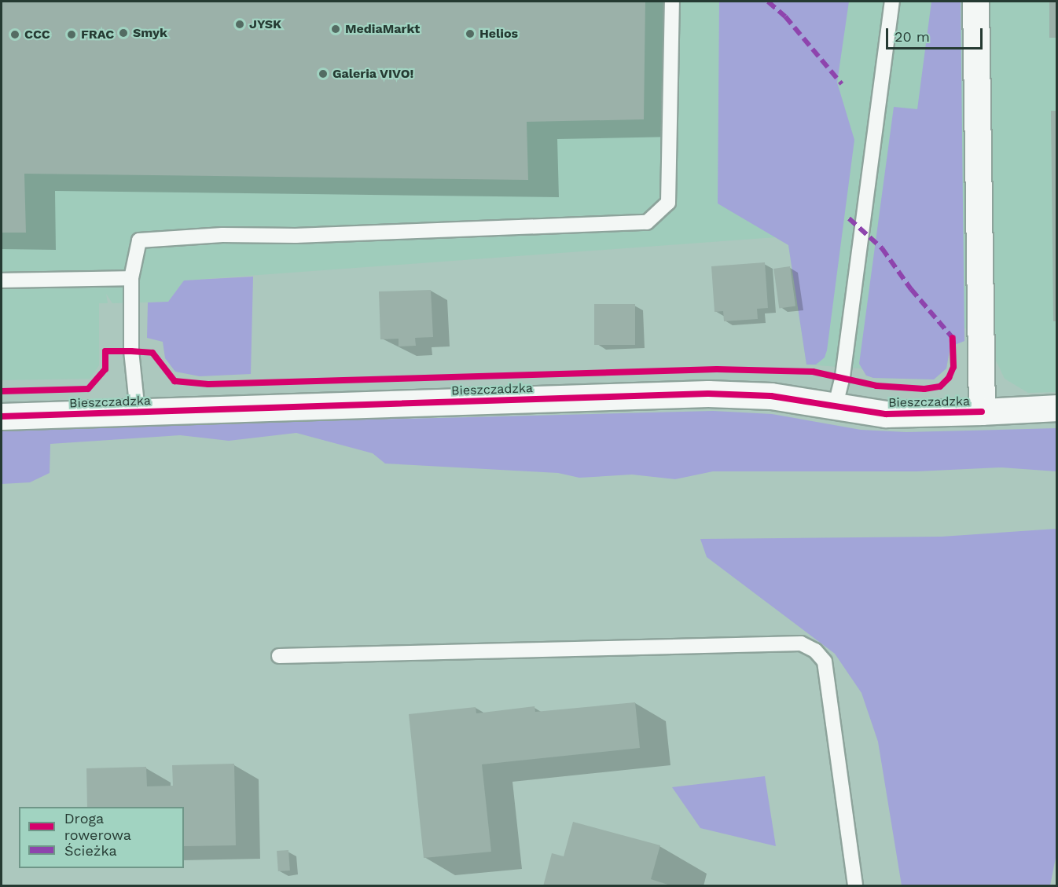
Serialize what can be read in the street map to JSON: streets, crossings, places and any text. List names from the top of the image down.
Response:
{
  "streets": {
    "street": ["Bieszczadzka"]
  },
  "places": [
    "JYSK",
    "MediaMarkt",
    "Smyk",
    "Helios",
    "CCC",
    "FRAC",
    "Galeria VIVO!"
  ],
  "legend": ["Droga rowerowa", "Ścieżka"],
  "scale_bar": "20 m"
}
